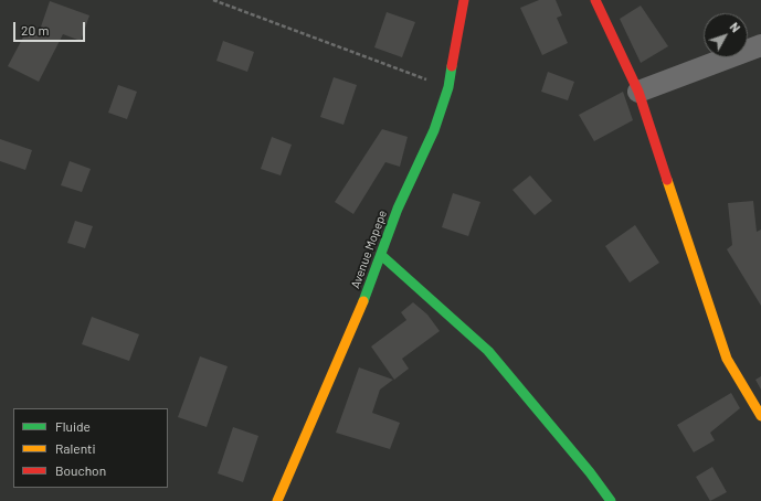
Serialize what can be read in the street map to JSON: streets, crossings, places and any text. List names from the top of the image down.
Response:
{
  "streets": {
    "street": ["Avenue Mopepe"]
  },
  "legend": ["Fluide", "Ralenti", "Bouchon"],
  "scale_bar": "20 m",
  "north": "top right"
}
